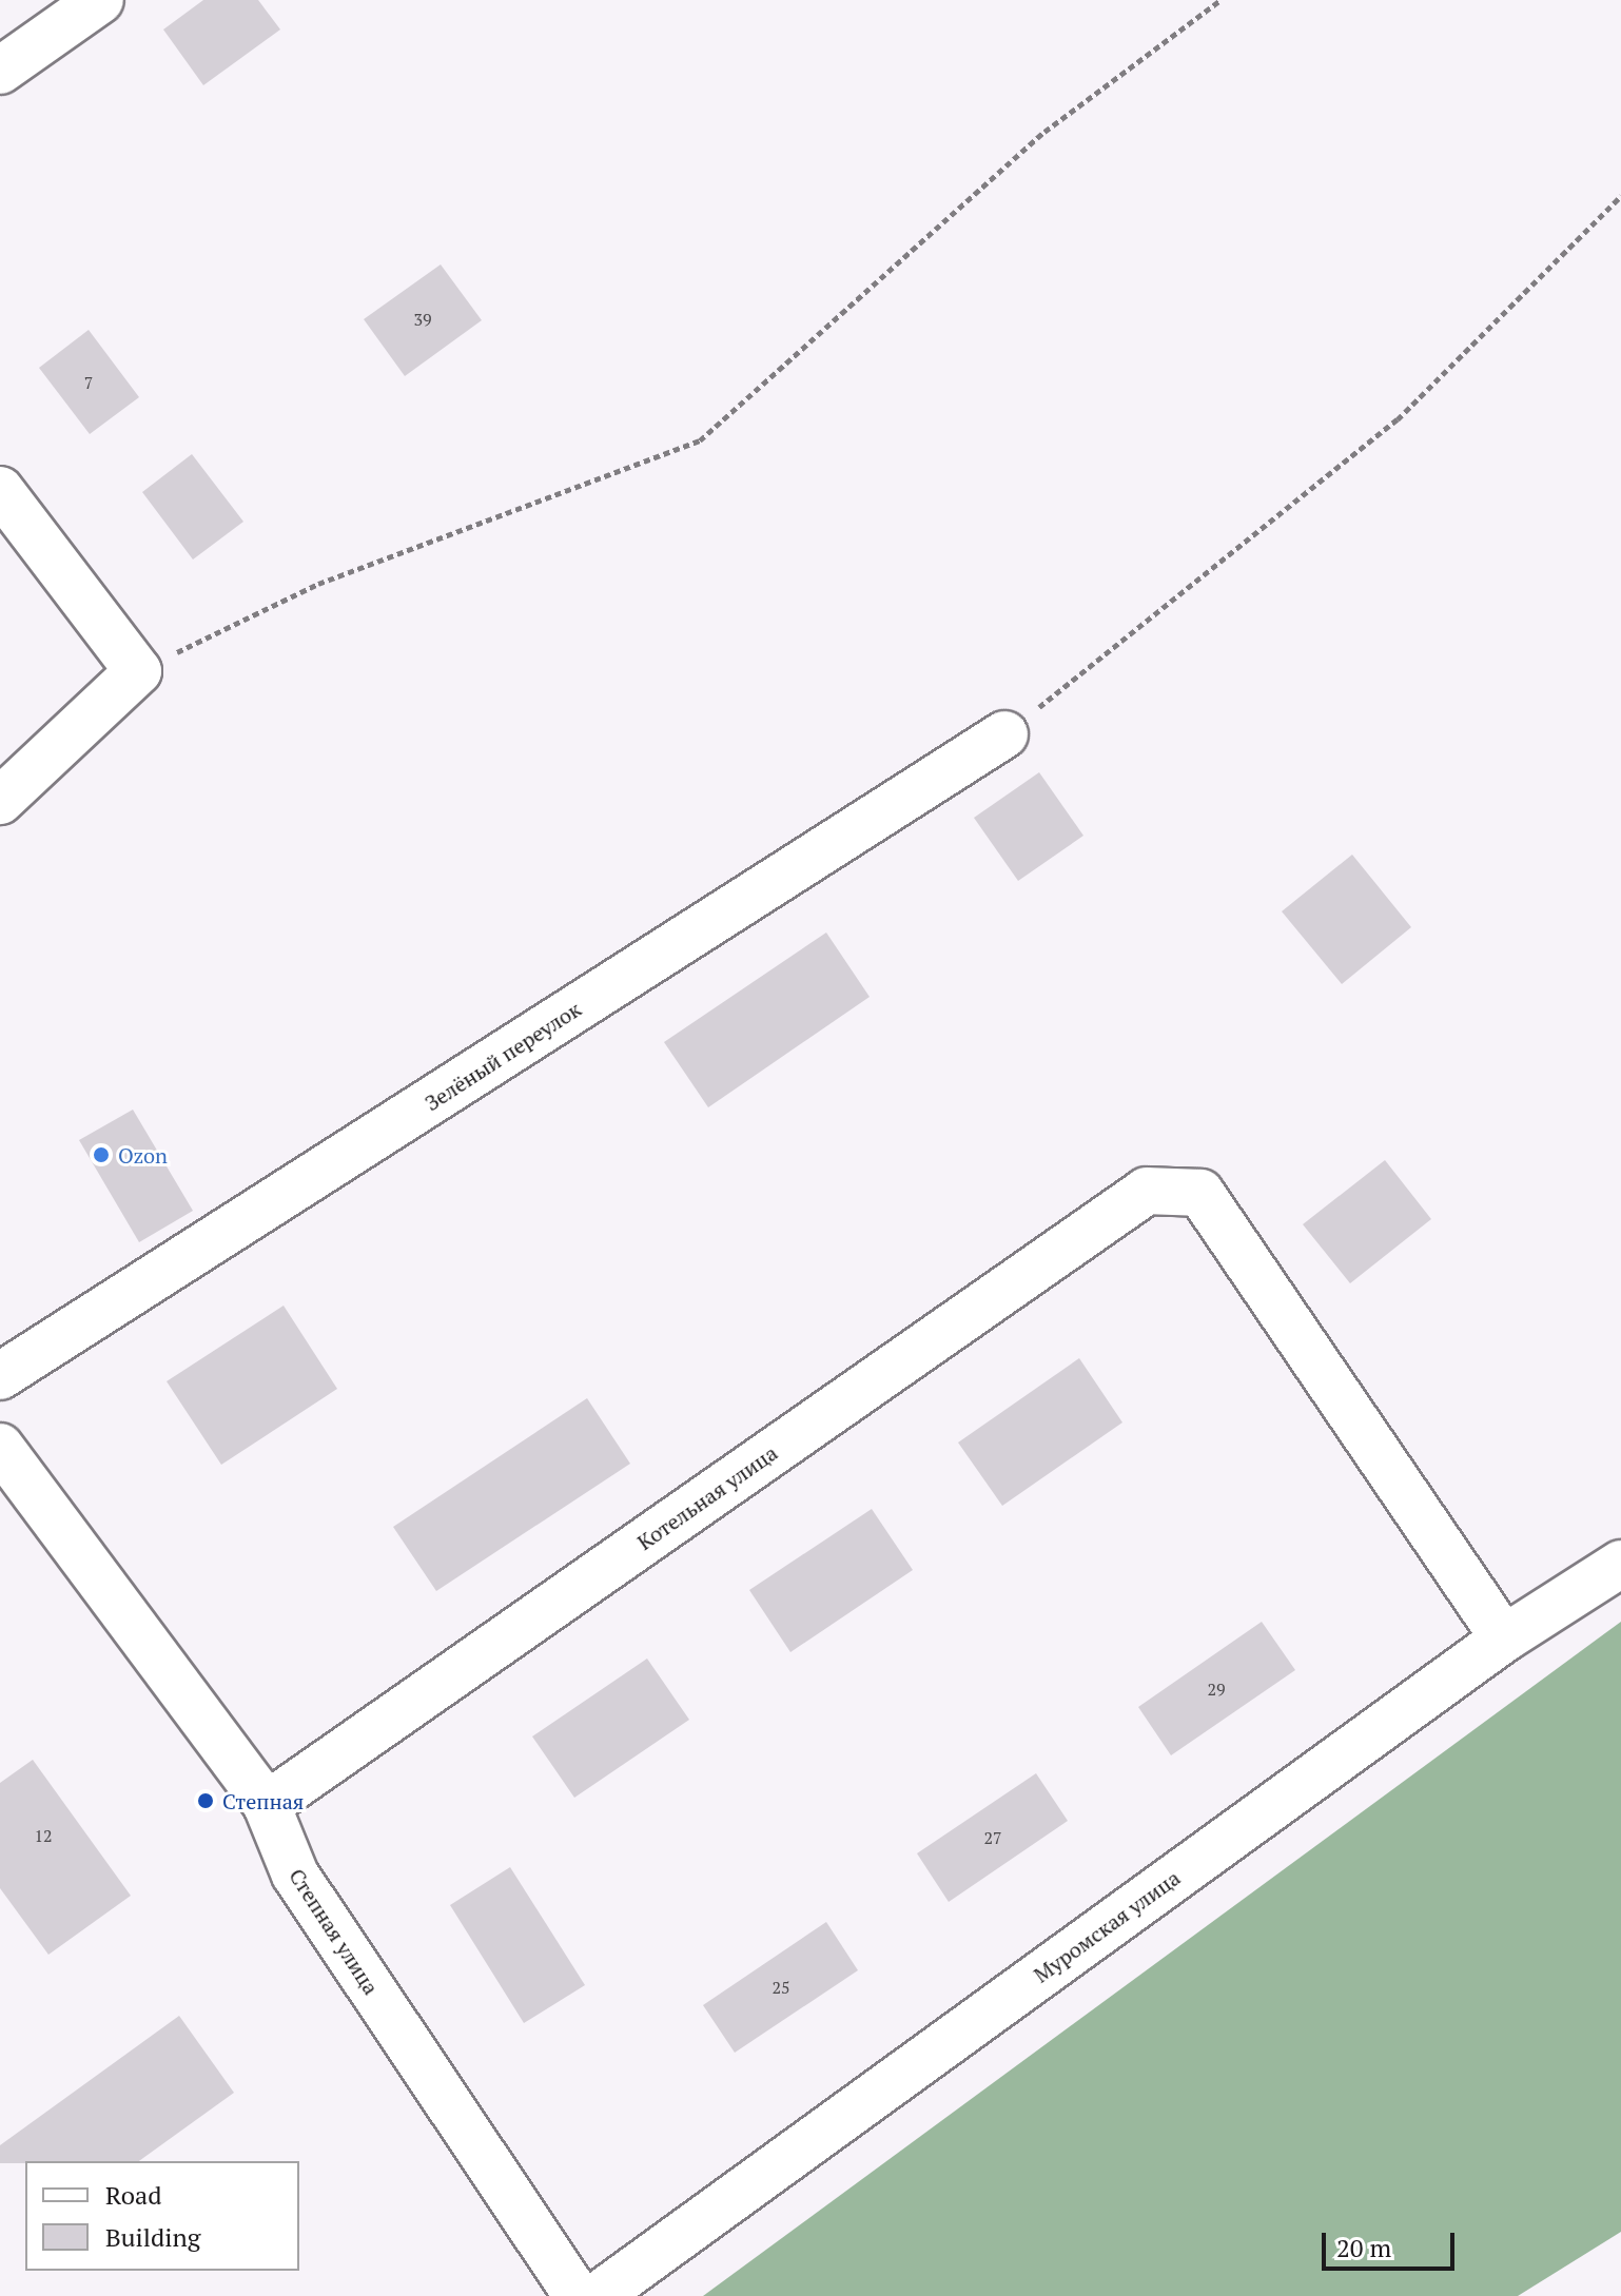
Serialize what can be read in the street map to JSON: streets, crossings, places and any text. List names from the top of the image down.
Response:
{
  "streets": {
    "street": [
      "Зелёный переулок",
      "Котельная улица",
      "Муромская улица",
      "Степная улица"
    ]
  },
  "crossings": [
    ["Котельная улица", "Муромская улица"],
    ["Котельная улица", "Степная улица"]
  ],
  "places": ["Ozon", "Степная"],
  "house_numbers": [
    "39",
    "7",
    "29",
    "12",
    "27",
    "25"
  ],
  "legend": ["Road", "Building"],
  "scale_bar": "20 m"
}
